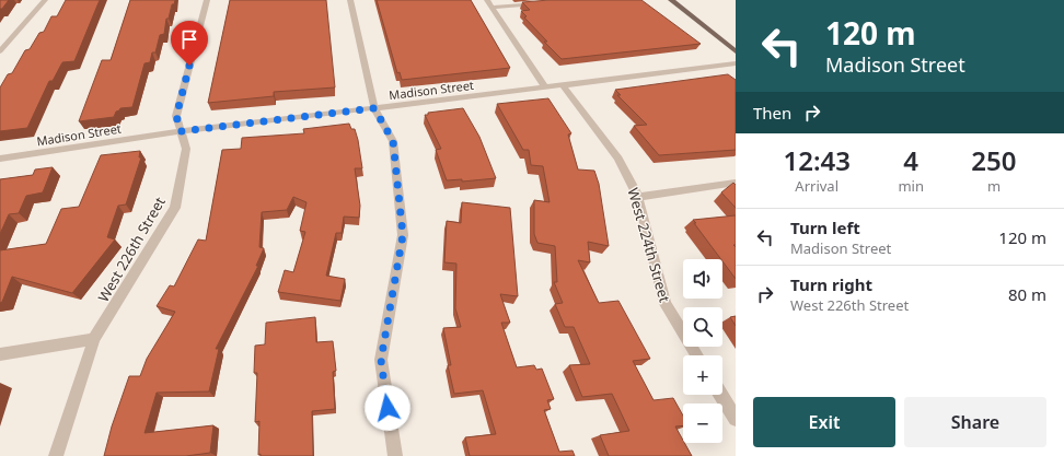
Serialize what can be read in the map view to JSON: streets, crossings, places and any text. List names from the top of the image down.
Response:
{
  "streets": {
    "street": ["Madison Street", "West 224th Street", "West 226th Street"]
  },
  "crossings": [
    ["Madison Street", "West 224th Street"],
    ["Madison Street", "West 226th Street"]
  ],
  "page": {
    "turn": ["120 m", "Madison Street"],
    "then": "Then",
    "eta": [
      "12:43",
      "Arrival",
      "4",
      "min",
      "250",
      "m"
    ],
    "list": [
      {
        "name": "Turn left",
        "note": "Madison Street",
        "value": "120 m"
      },
      {
        "name": "Turn right",
        "note": "West 226th Street",
        "value": "80 m"
      }
    ],
    "map_buttons": ["+", "−"],
    "buttons": ["Exit", "Share"]
  }
}
